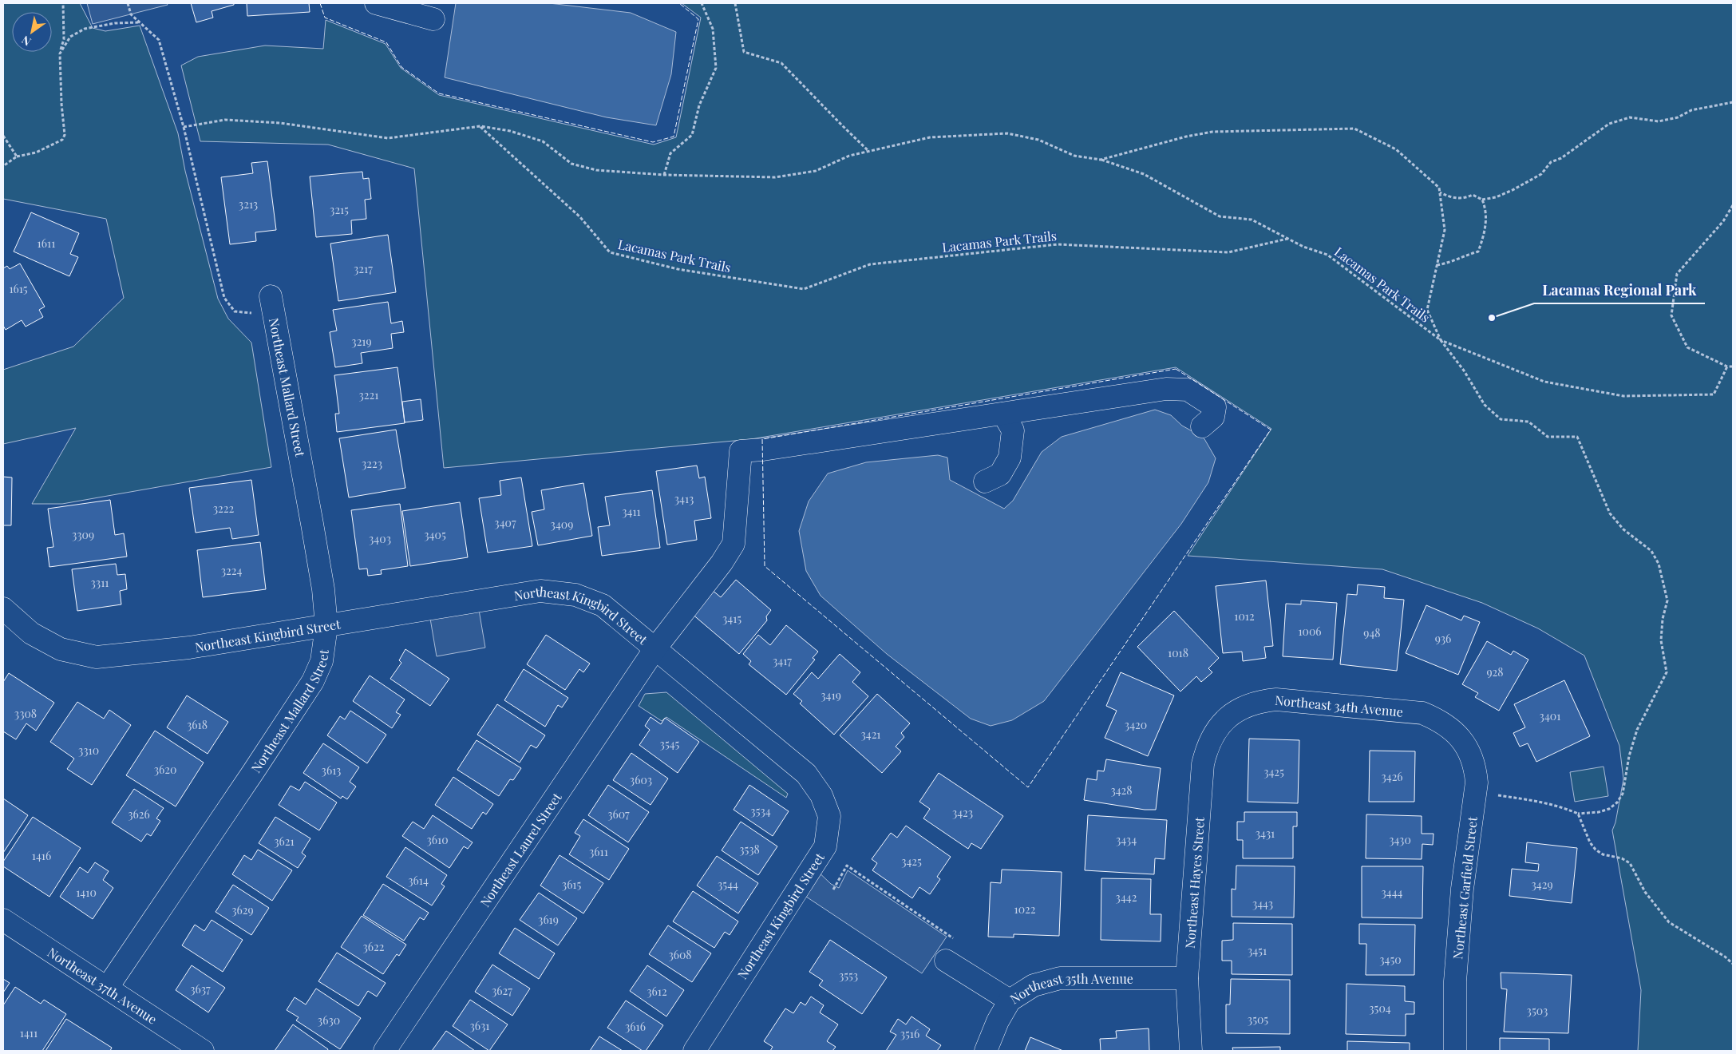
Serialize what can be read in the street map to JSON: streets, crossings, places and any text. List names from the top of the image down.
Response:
{
  "streets": {
    "street": [
      "Northeast Mallard Street",
      "Northeast Kingbird Street",
      "Northeast 34th Avenue",
      "Northeast Laurel Street",
      "Northeast Hayes Street",
      "Northeast Garfield Street",
      "Northeast 37th Avenue",
      "Northeast 35th Avenue"
    ],
    "path": ["Lacamas Park Trails"]
  },
  "crossings": [
    ["Northeast Mallard Street", "Northeast Kingbird Street"],
    ["Northeast Mallard Street", "Northeast 37th Avenue"],
    ["Northeast Kingbird Street", "Northeast Laurel Street"],
    ["Northeast 34th Avenue", "Northeast Hayes Street"],
    ["Northeast 34th Avenue", "Northeast Garfield Street"],
    ["Northeast Hayes Street", "Northeast 35th Avenue"]
  ],
  "places": ["Lacamas Regional Park"],
  "house_numbers": [
    "3213",
    "3215",
    "1611",
    "3217",
    "1615",
    "3219",
    "3221",
    "3223",
    "3413",
    "3222",
    "3411",
    "3407",
    "3409",
    "3309",
    "3405",
    "3403",
    "3224",
    "3311",
    "1012",
    "3415",
    "1006",
    "948",
    "936",
    "1018",
    "3417",
    "928",
    "3419",
    "3308",
    "3401",
    "3618",
    "3420",
    "3421",
    "3545",
    "3310",
    "3620",
    "3613",
    "3425",
    "3426",
    "3603",
    "3428",
    "3534",
    "3423",
    "3626",
    "3607",
    "3431",
    "3610",
    "3434",
    "3430",
    "3621",
    "3538",
    "3611",
    "1416",
    "3425",
    "3614",
    "3615",
    "3544",
    "3429",
    "1410",
    "3444",
    "3442",
    "3443",
    "1022",
    "3629",
    "3619",
    "3622",
    "3451",
    "3608",
    "3450",
    "3553",
    "3637",
    "3627",
    "3612",
    "3504",
    "3503",
    "3505",
    "3630",
    "3631",
    "3616",
    "1411",
    "3516"
  ],
  "north": "bottom left"
}
